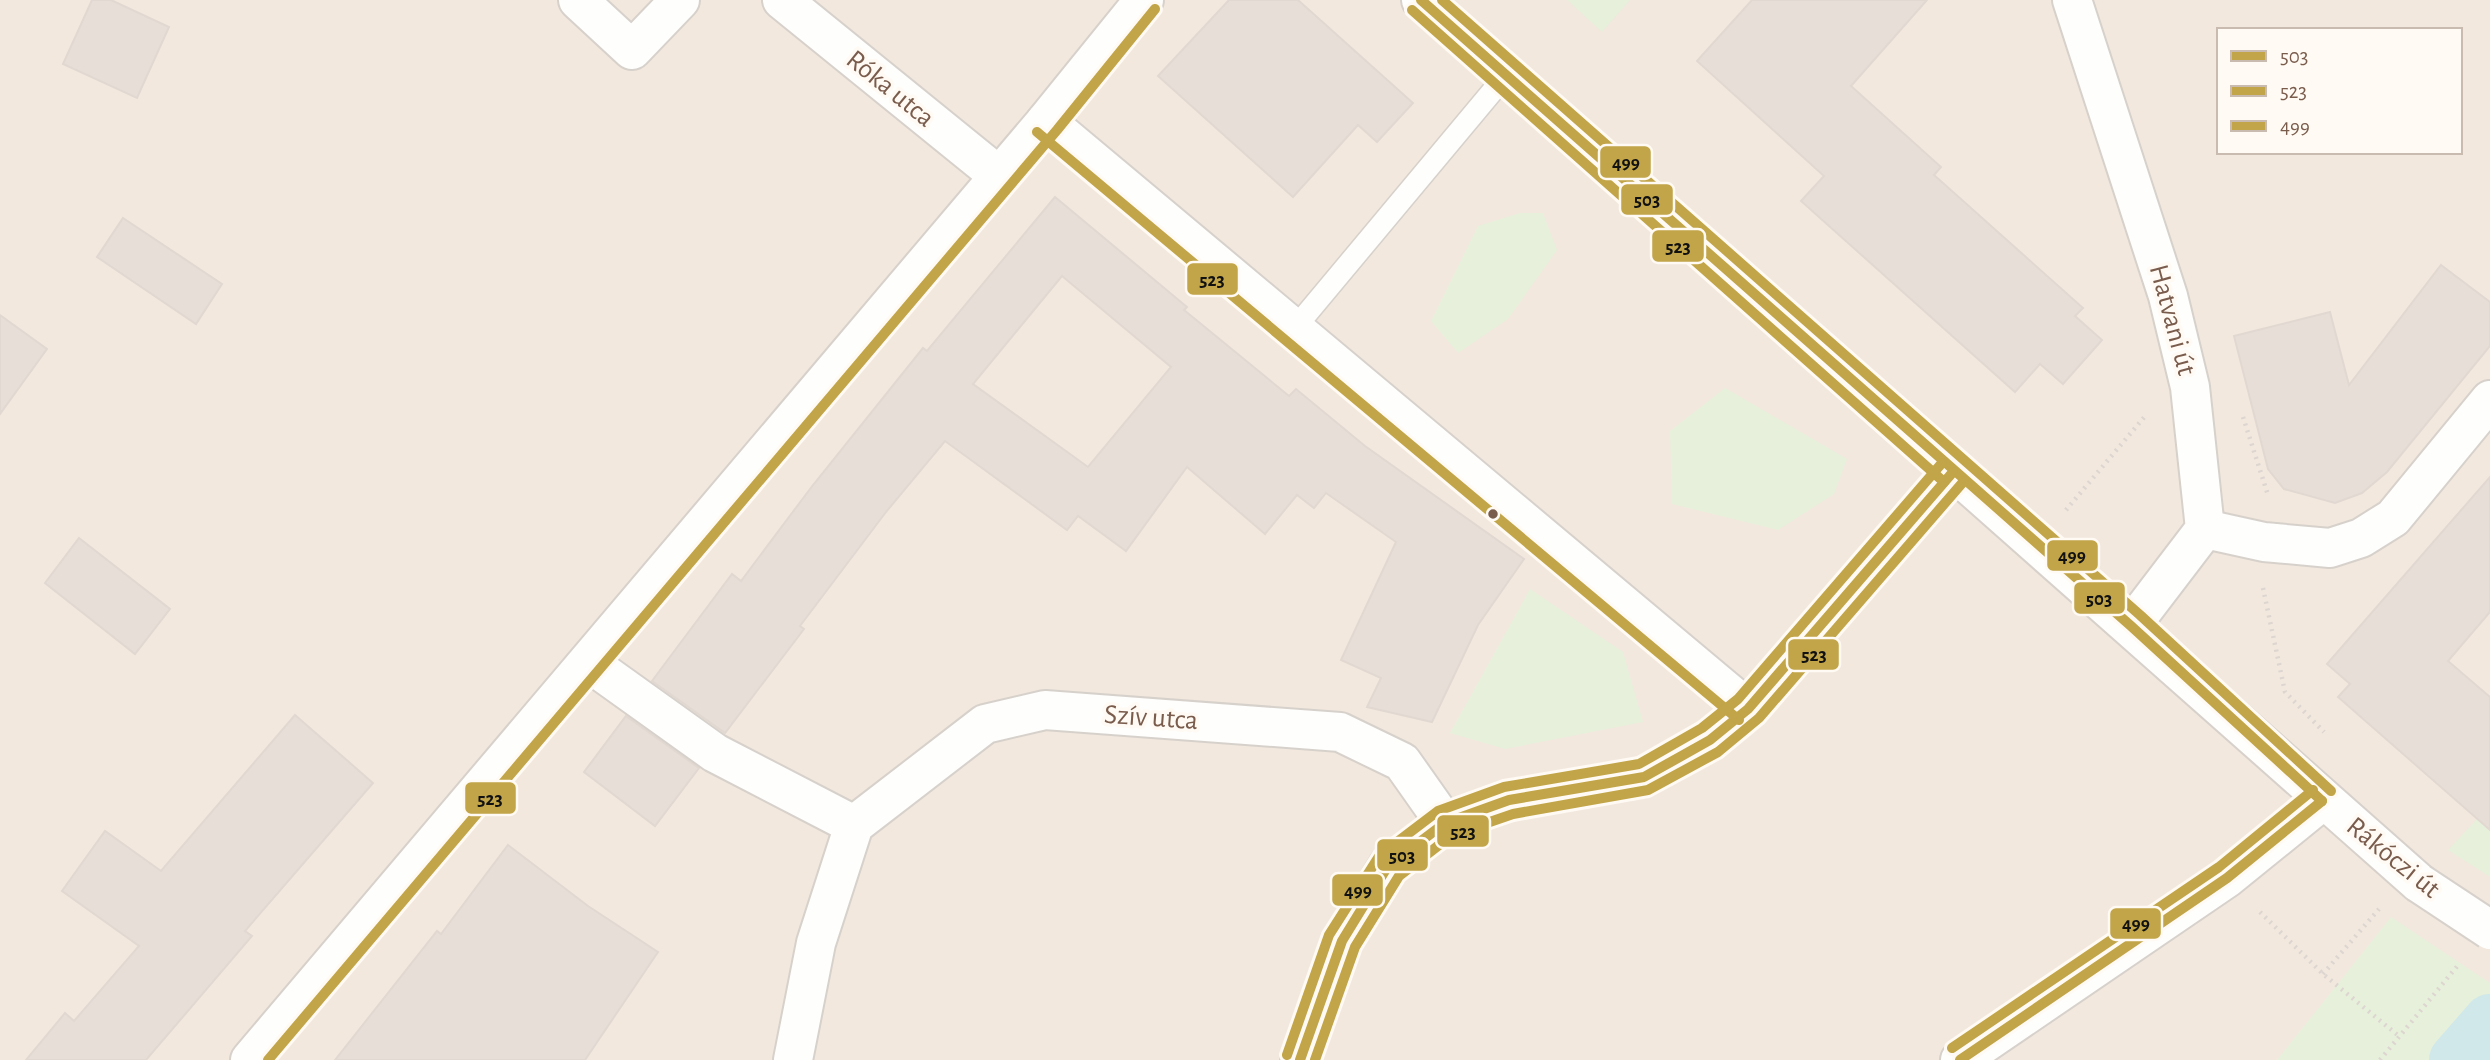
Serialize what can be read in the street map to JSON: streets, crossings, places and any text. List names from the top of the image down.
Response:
{
  "streets": {
    "street": [
      "Róka utca",
      "Hatvani út",
      "Szív utca",
      "Rákóczi út"
    ]
  },
  "lines": ["transit line 503", "transit line 499", "transit line 523"],
  "legend": ["503", "523", "499"]
}
